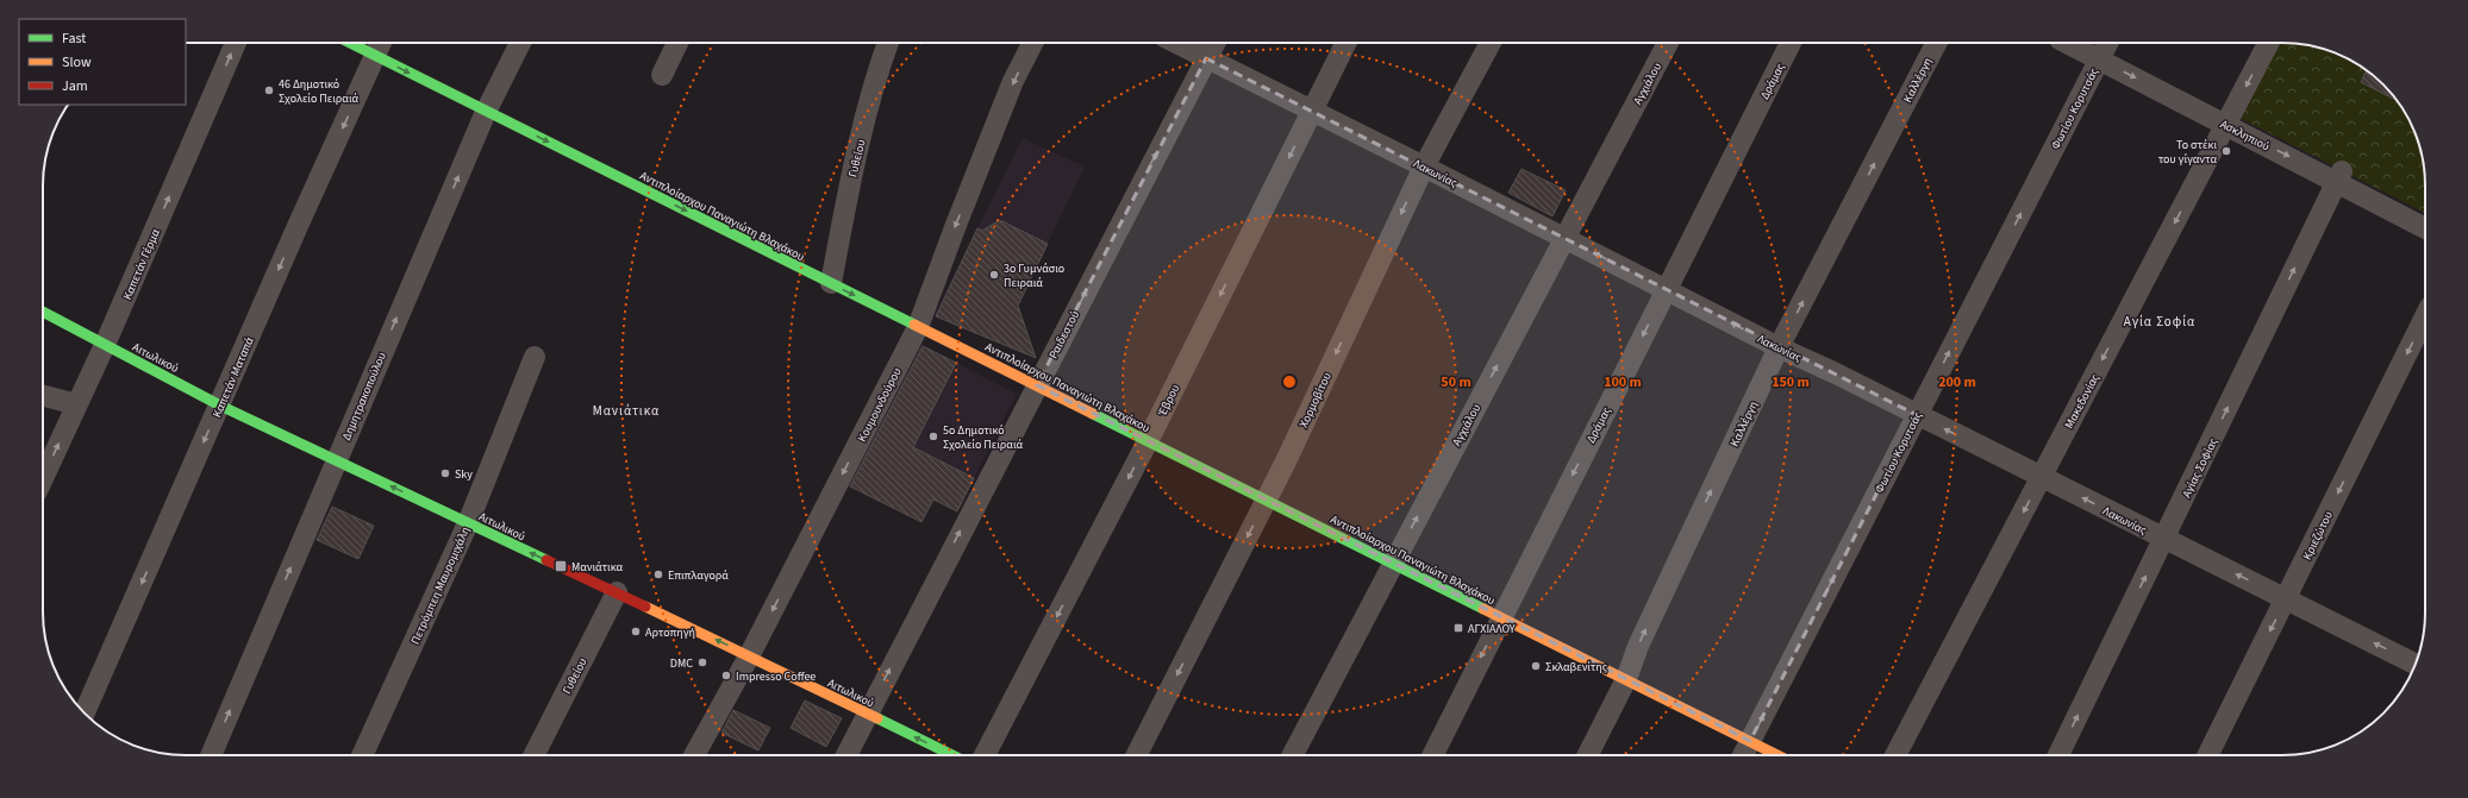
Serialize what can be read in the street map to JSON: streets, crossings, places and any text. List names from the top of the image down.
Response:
{
  "streets": {
    "street": [
      "Καλλέργη",
      "Δράμας",
      "Αγχιάλου",
      "Φωτίου Κορυτσάς",
      "Ασκληπιού",
      "Γυθείου",
      "Λακωνίας",
      "Αντιπλοίαρχου Παναγιώτη Βλαχάκου",
      "Καπετάν Γέρμα",
      "Ραιδεστού",
      "Αιτωλικού",
      "Καπετάν Ματαπά",
      "Δημητρακοπούλου",
      "Έβρου",
      "Χορμοβίτου",
      "Μακεδονίας",
      "Κουμουνδούρου",
      "Αγίας Σοφίας",
      "Κριεζώτου",
      "Πετρόμπεη Μαυρομιχάλη"
    ]
  },
  "crossings": [
    ["Καλλέργη", "Λακωνίας"],
    ["Καλλέργη", "Αντιπλοίαρχου Παναγιώτη Βλαχάκου"],
    ["Δράμας", "Λακωνίας"],
    ["Δράμας", "Αντιπλοίαρχου Παναγιώτη Βλαχάκου"],
    ["Αγχιάλου", "Λακωνίας"],
    ["Αγχιάλου", "Αντιπλοίαρχου Παναγιώτη Βλαχάκου"],
    ["Φωτίου Κορυτσάς", "Ασκληπιού"],
    ["Φωτίου Κορυτσάς", "Λακωνίας"],
    ["Φωτίου Κορυτσάς", "Αντιπλοίαρχου Παναγιώτη Βλαχάκου"],
    ["Ασκληπιού", "Μακεδονίας"],
    ["Ασκληπιού", "Αγίας Σοφίας"],
    ["Γυθείου", "Αντιπλοίαρχου Παναγιώτη Βλαχάκου"],
    ["Γυθείου", "Αιτωλικού"],
    ["Λακωνίας", "Ραιδεστού"],
    ["Λακωνίας", "Έβρου"],
    ["Λακωνίας", "Χορμοβίτου"],
    ["Λακωνίας", "Μακεδονίας"],
    ["Λακωνίας", "Αγίας Σοφίας"],
    ["Λακωνίας", "Κριεζώτου"],
    ["Αντιπλοίαρχου Παναγιώτη Βλαχάκου", "Ραιδεστού"],
    ["Αντιπλοίαρχου Παναγιώτη Βλαχάκου", "Καπετάν Ματαπά"],
    ["Αντιπλοίαρχου Παναγιώτη Βλαχάκου", "Δημητρακοπούλου"],
    ["Αντιπλοίαρχου Παναγιώτη Βλαχάκου", "Έβρου"],
    ["Αντιπλοίαρχου Παναγιώτη Βλαχάκου", "Χορμοβίτου"],
    ["Αντιπλοίαρχου Παναγιώτη Βλαχάκου", "Κουμουνδούρου"],
    ["Καπετάν Γέρμα", "Αιτωλικού"],
    ["Ραιδεστού", "Αιτωλικού"],
    ["Αιτωλικού", "Καπετάν Ματαπά"],
    ["Αιτωλικού", "Δημητρακοπούλου"],
    ["Αιτωλικού", "Κουμουνδούρου"],
    ["Αιτωλικού", "Πετρόμπεη Μαυρομιχάλη"]
  ],
  "one_way": [
    "Καλλέργη",
    "Δράμας",
    "Αγχιάλου",
    "Φωτίου Κορυτσάς",
    "Ασκληπιού",
    "Λακωνίας",
    "Αντιπλοίαρχου Παναγιώτη Βλαχάκου",
    "Καπετάν Γέρμα",
    "Ραιδεστού",
    "Αιτωλικού",
    "Καπετάν Ματαπά",
    "Δημητρακοπούλου",
    "Έβρου",
    "Χορμοβίτου",
    "Μακεδονίας",
    "Κουμουνδούρου",
    "Αγίας Σοφίας",
    "Κριεζώτου"
  ],
  "districts": ["Αγία Σοφία", "Μανιάτικα"],
  "places": {
    "other": [
      "46 Δημοτικό Σχολείο Πειραιά",
      "Το στέκι του γίγαντα",
      "3ο Γυμνάσιο Πειραιά",
      "5ο Δημοτικό Σχολείο Πειραιά",
      "Sky",
      "Επιπλαγορά",
      "Αρτοπηγή",
      "DMC",
      "Σκλαβενίτης",
      "Impresso Coffee"
    ],
    "transit": ["Μανιάτικα", "ΑΓΧΙΑΛΟΥ"]
  },
  "legend": ["Fast", "Slow", "Jam"],
  "rings": [
    "50 m",
    "100 m",
    "150 m",
    "200 m"
  ]
}
